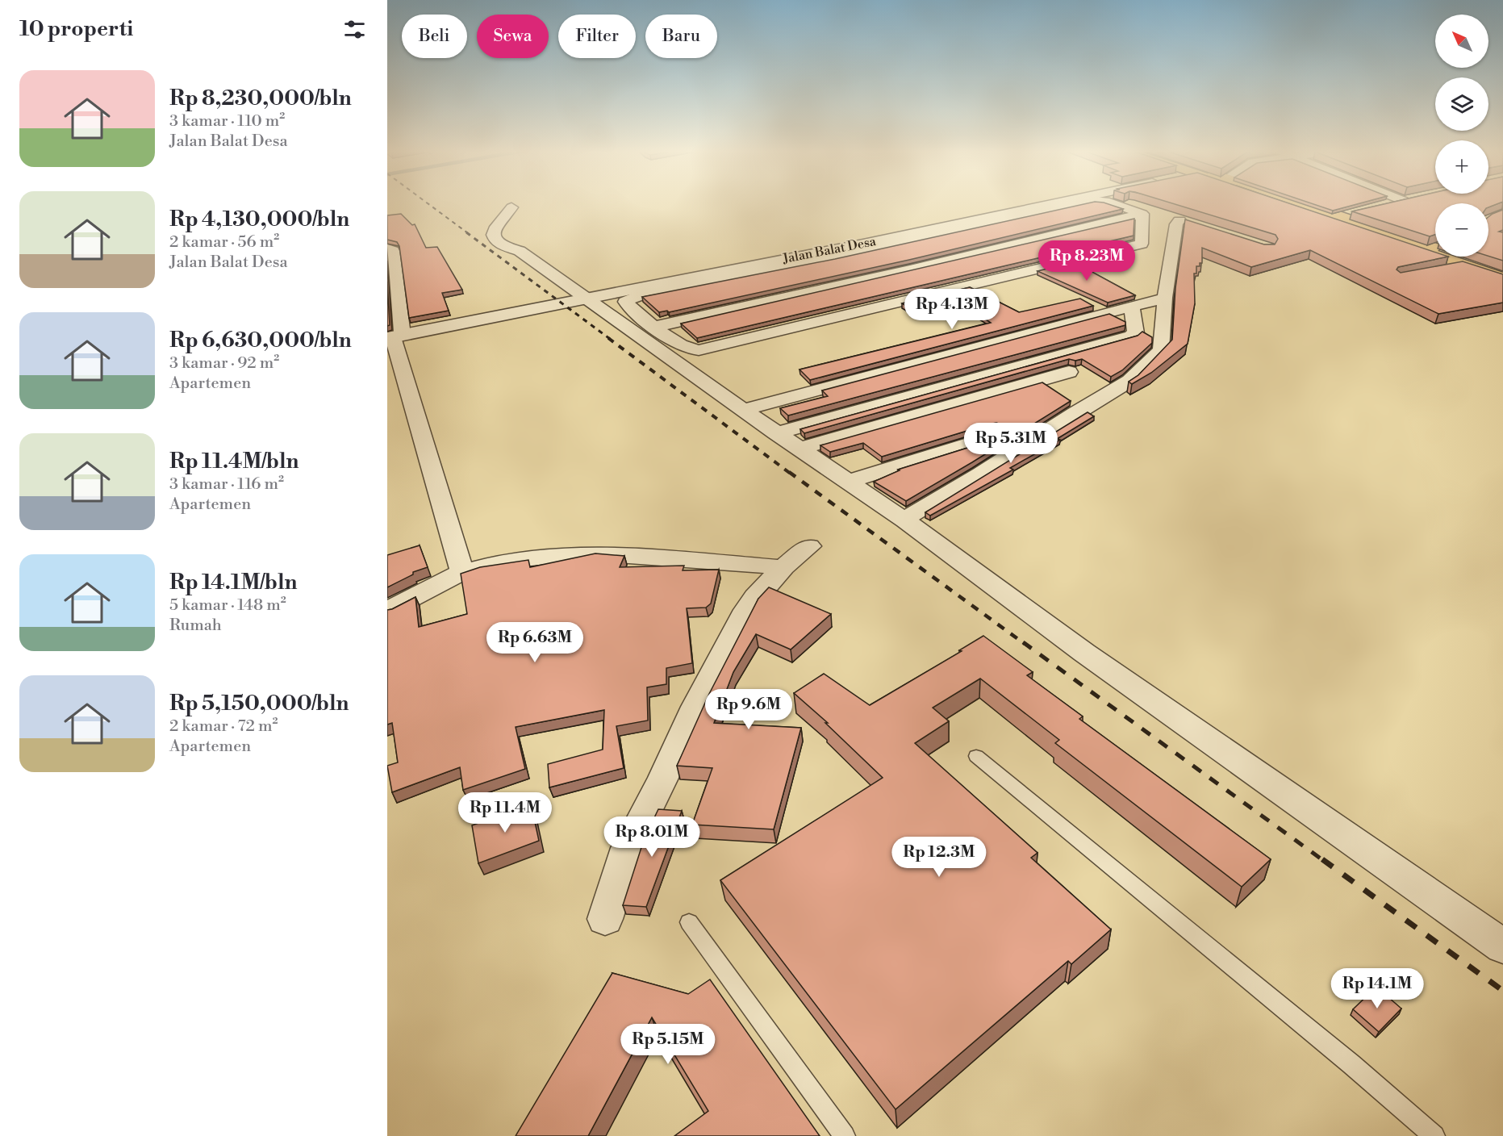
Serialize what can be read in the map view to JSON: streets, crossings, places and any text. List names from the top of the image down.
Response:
{
  "streets": {
    "street": ["Jalan Balat Desa"]
  },
  "north": "top left",
  "page": {
    "heading": "10 properti",
    "map_buttons": ["+", "−"],
    "chip": [
      "Beli",
      "Sewa",
      "Filter",
      "Baru"
    ],
    "list": [
      {
        "name": "Rp 8,230,000/bln",
        "note": "3 kamar · 110 m² · Jalan Balat Desa"
      },
      {
        "name": "Rp 4,130,000/bln",
        "note": "2 kamar · 56 m² · Jalan Balat Desa"
      },
      {
        "name": "Rp 6,630,000/bln",
        "note": "3 kamar · 92 m² · Apartemen"
      },
      {
        "name": "Rp 11.4M/bln",
        "note": "3 kamar · 116 m² · Apartemen"
      },
      {
        "name": "Rp 14.1M/bln",
        "note": "5 kamar · 148 m² · Rumah"
      },
      {
        "name": "Rp 5,150,000/bln",
        "note": "2 kamar · 72 m² · Apartemen"
      }
    ],
    "price": [
      "Rp 8.23M",
      "Rp 4.13M",
      "Rp 5.31M",
      "Rp 6.63M",
      "Rp 9.6M",
      "Rp 11.4M",
      "Rp 8.01M",
      "Rp 12.3M",
      "Rp 14.1M",
      "Rp 5.15M"
    ]
  }
}
